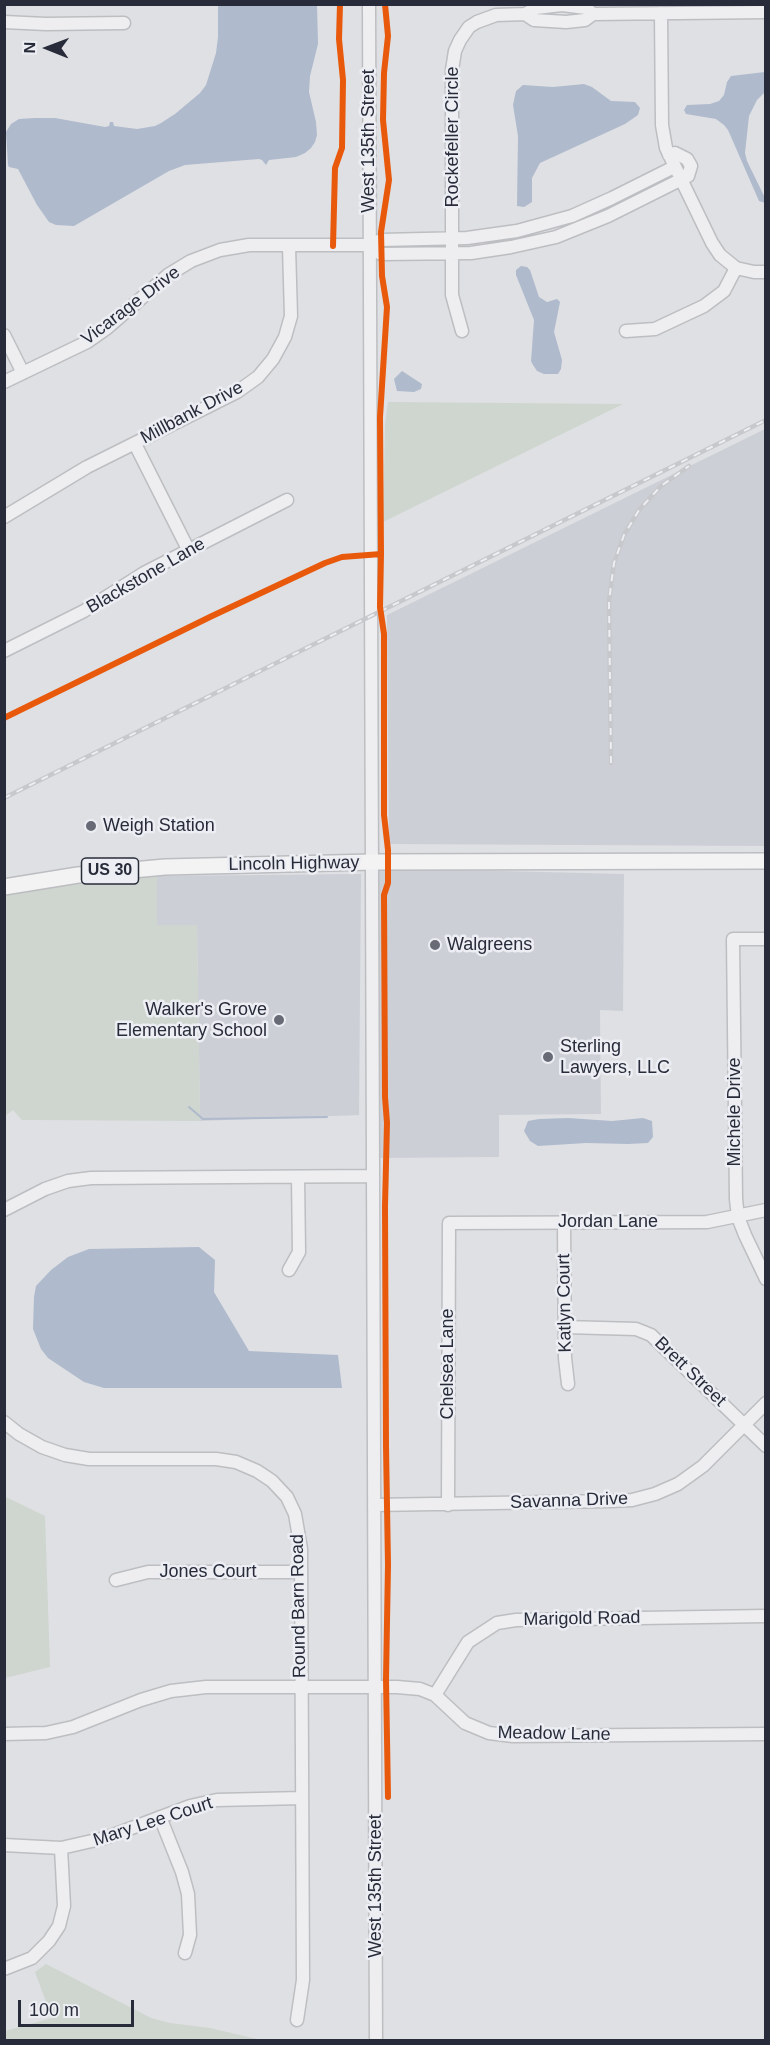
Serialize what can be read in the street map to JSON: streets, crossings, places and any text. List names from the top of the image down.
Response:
{
  "streets": {
    "main road": ["Lincoln Highway", "US 30"],
    "street": [
      "Rockefeller Circle",
      "West 135th Street",
      "Vicarage Drive",
      "Millbank Drive",
      "Blackstone Lane",
      "Michele Drive",
      "Jordan Lane",
      "Katlyn Court",
      "Chelsea Lane",
      "Brett Street",
      "Savanna Drive",
      "Jones Court",
      "Round Barn Road",
      "Marigold Road",
      "Meadow Lane",
      "Mary Lee Court"
    ]
  },
  "crossings": [
    ["Rockefeller Circle", "Vicarage Drive"],
    ["West 135th Street", "Vicarage Drive"],
    ["West 135th Street", "Lincoln Highway"],
    ["West 135th Street", "Savanna Drive"],
    ["West 135th Street", "Meadow Lane"],
    ["Vicarage Drive", "Millbank Drive"],
    ["Michele Drive", "Jordan Lane"],
    ["Jordan Lane", "Katlyn Court"],
    ["Jordan Lane", "Chelsea Lane"],
    ["Katlyn Court", "Brett Street"],
    ["Chelsea Lane", "Savanna Drive"],
    ["Brett Street", "Savanna Drive"],
    ["Jones Court", "Round Barn Road"],
    ["Round Barn Road", "Meadow Lane"],
    ["Round Barn Road", "Mary Lee Court"],
    ["Marigold Road", "Meadow Lane"]
  ],
  "places": [
    "Weigh Station",
    "Walgreens",
    "Walker's Grove Elementary School",
    "Sterling Lawyers, LLC"
  ],
  "scale_bar": "100 m",
  "north": "left"
}
